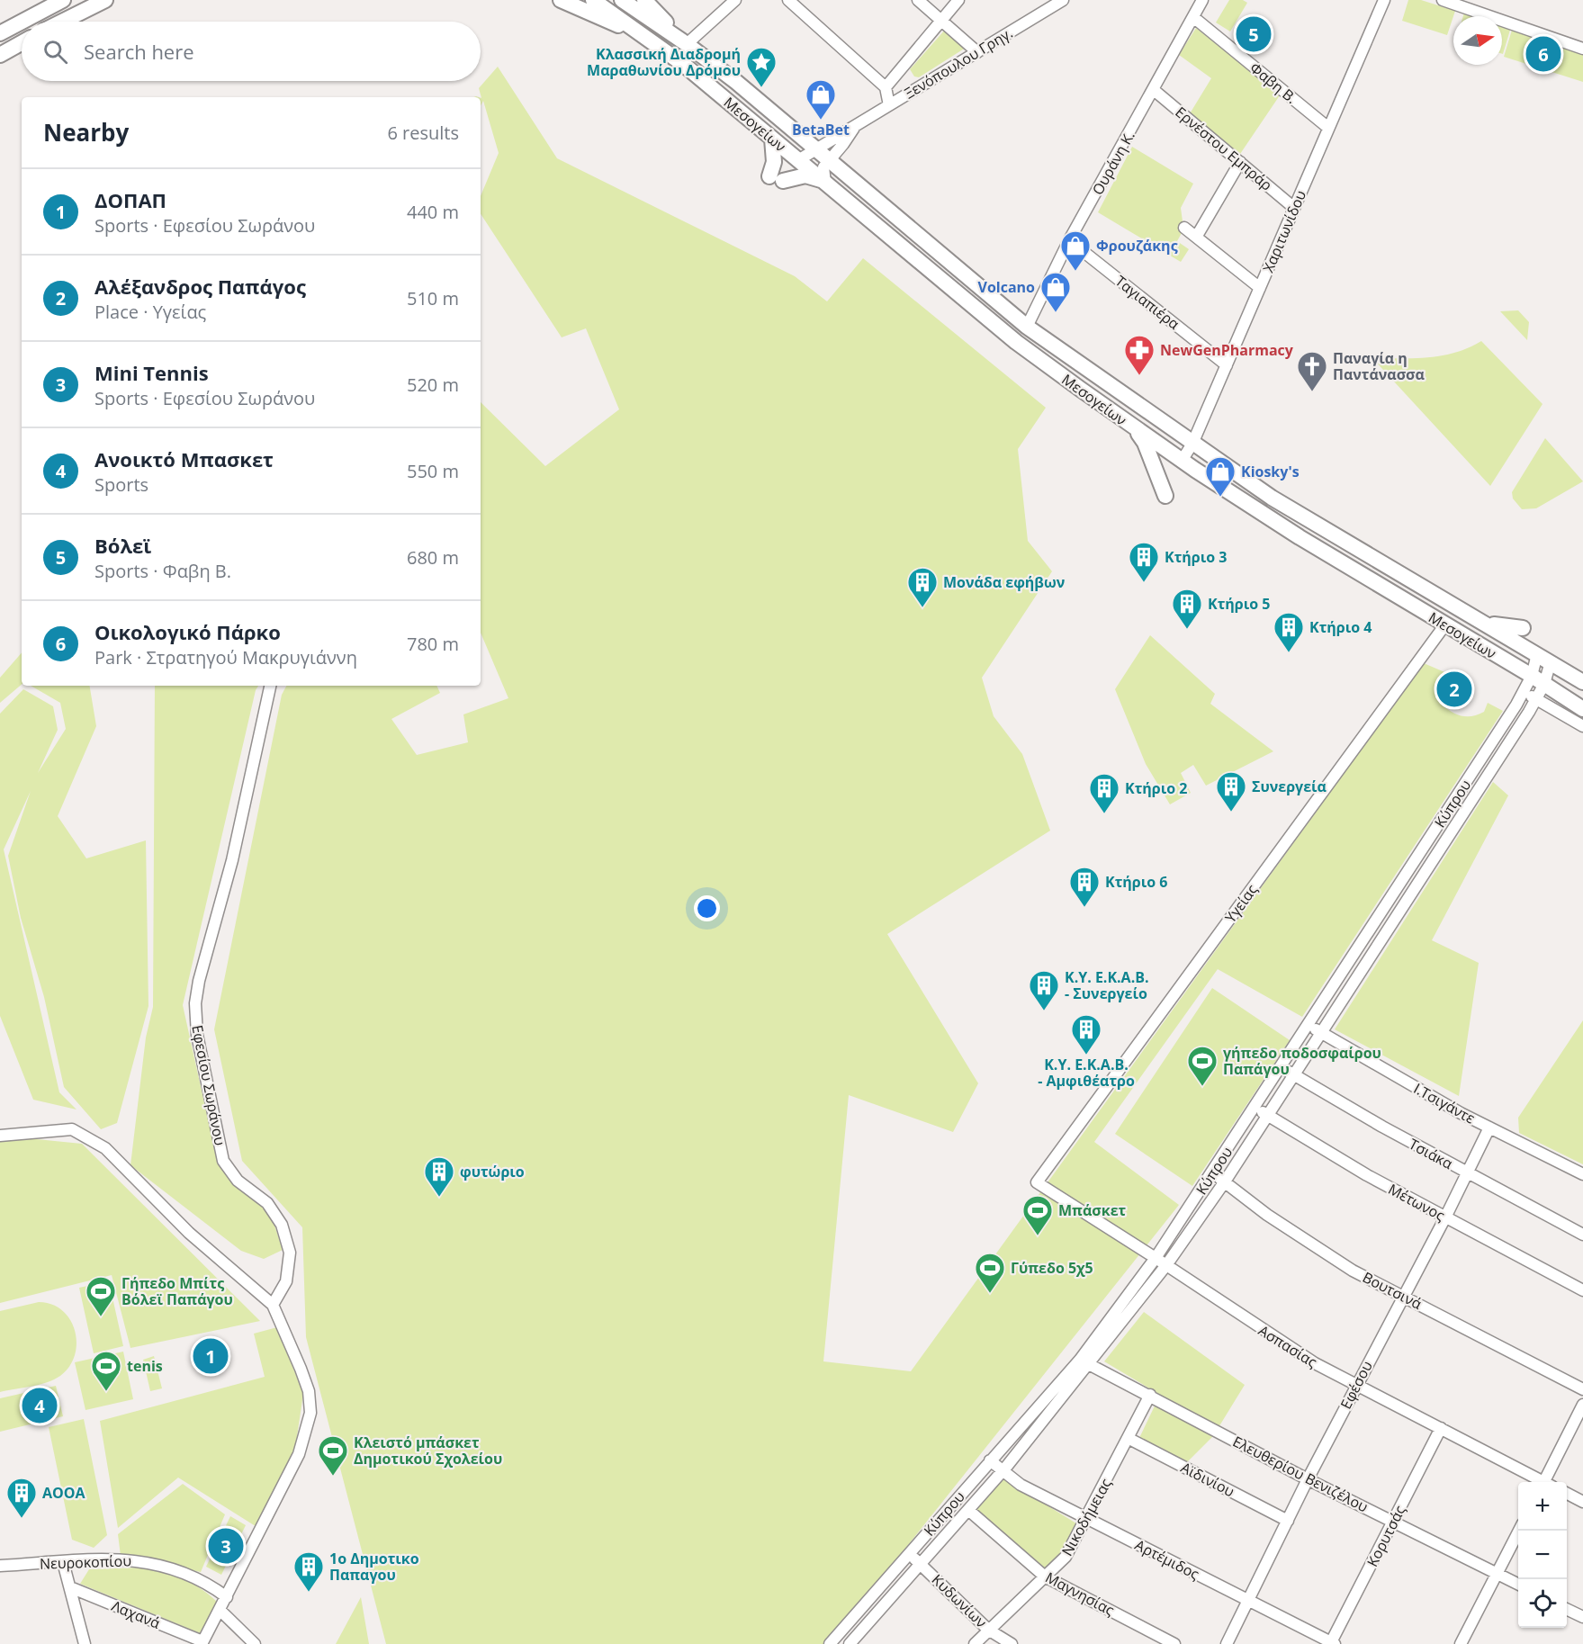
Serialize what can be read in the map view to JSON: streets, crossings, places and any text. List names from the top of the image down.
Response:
{
  "streets": {
    "main road": ["Μεσογείων"],
    "street": [
      "Ξενόπουλου Γρηγ.",
      "Φαβη Β.",
      "Ερνέστου Εμπράρ",
      "Ουράνη Κ.",
      "Χαριτωνίδου",
      "Ταγιαπιέρα",
      "Κύπρου",
      "Υγείας",
      "Εφεσίου Σωράνου",
      "Ι.Τσιγάντε",
      "Τσιάκα",
      "Μέτωνος",
      "Βουτσινά",
      "Ασπασίας",
      "Εφέσου",
      "Ελευθερίου Βενιζέλου",
      "Αϊδινίου",
      "Νικοδήμειας",
      "Κορυτσάς",
      "Αρτέμιδος",
      "Νευροκοπίου",
      "Μαγνησίας",
      "Κυδωνίων",
      "Λαχανά"
    ]
  },
  "crossings": [
    ["Ξενόπουλου Γρηγ.", "Μεσογείων"],
    ["Φαβη Β.", "Ουράνη Κ."],
    ["Φαβη Β.", "Χαριτωνίδου"],
    ["Μεσογείων", "Ουράνη Κ."],
    ["Μεσογείων", "Χαριτωνίδου"],
    ["Μεσογείων", "Κύπρου"],
    ["Μεσογείων", "Υγείας"],
    ["Ερνέστου Εμπράρ", "Ουράνη Κ."],
    ["Ερνέστου Εμπράρ", "Χαριτωνίδου"],
    ["Ουράνη Κ.", "Ταγιαπιέρα"],
    ["Χαριτωνίδου", "Ταγιαπιέρα"],
    ["Κύπρου", "Ι.Τσιγάντε"],
    ["Κύπρου", "Τσιάκα"],
    ["Κύπρου", "Μέτωνος"],
    ["Κύπρου", "Βουτσινά"],
    ["Κύπρου", "Ασπασίας"],
    ["Κύπρου", "Ελευθερίου Βενιζέλου"],
    ["Κύπρου", "Αρτέμιδος"],
    ["Κύπρου", "Μαγνησίας"],
    ["Κύπρου", "Κυδωνίων"],
    ["Υγείας", "Ασπασίας"],
    ["Ι.Τσιγάντε", "Εφέσου"],
    ["Τσιάκα", "Εφέσου"],
    ["Μέτωνος", "Εφέσου"],
    ["Βουτσινά", "Εφέσου"],
    ["Ασπασίας", "Εφέσου"],
    ["Ασπασίας", "Κορυτσάς"],
    ["Εφέσου", "Ελευθερίου Βενιζέλου"],
    ["Εφέσου", "Αϊδινίου"],
    ["Εφέσου", "Αρτέμιδος"],
    ["Ελευθερίου Βενιζέλου", "Νικοδήμειας"],
    ["Ελευθερίου Βενιζέλου", "Κορυτσάς"],
    ["Αϊδινίου", "Νικοδήμειας"],
    ["Νικοδήμειας", "Αρτέμιδος"],
    ["Νικοδήμειας", "Μαγνησίας"],
    ["Νικοδήμειας", "Κυδωνίων"],
    ["Κορυτσάς", "Αρτέμιδος"]
  ],
  "places": {
    "place": ["Κλασσική Διαδρομή Μαραθωνίου Δρόμου"],
    "shop": [
      "BetaBet",
      "Φρουζάκης",
      "Volcano",
      "Kiosky's"
    ],
    "pharmacy": ["NewGenPharmacy"],
    "church": ["Παναγία η Παντάνασσα"],
    "building": [
      "Κτήριο 3",
      "Μονάδα εφήβων",
      "Κτήριο 5",
      "Κτήριο 4",
      "Συνεργεία",
      "Κτήριο 2",
      "Κτήριο 6",
      "Κ.Υ. Ε.Κ.Α.Β. - Συνεργείο",
      "Κ.Υ. Ε.Κ.Α.Β. - Αμφιθέατρο",
      "φυτώριο",
      "ΑΟΟΑ",
      "1ο Δημοτικο Παπαγου"
    ],
    "sports": [
      "γήπεδο ποδοσφαίρου Παπάγου",
      "Μπάσκετ",
      "Γύπεδο 5χ5",
      "Γήπεδο Μπίτς Βόλεϊ Παπάγου",
      "tenis",
      "Κλειστό μπάσκετ Δημοτικού Σχολείου"
    ]
  },
  "north": "right",
  "page": {
    "pins": [
      "5",
      "6",
      "2",
      "1",
      "4",
      "3"
    ],
    "search": "Search here",
    "heading": ["Nearby", "6 results"],
    "list": [
      {
        "mark": "1",
        "name": "ΔΟΠΑΠ",
        "note": "Sports · Εφεσίου Σωράνου",
        "value": "440 m"
      },
      {
        "mark": "2",
        "name": "Αλέξανδρος Παπάγος",
        "note": "Place · Υγείας",
        "value": "510 m"
      },
      {
        "mark": "3",
        "name": "Mini Tennis",
        "note": "Sports · Εφεσίου Σωράνου",
        "value": "520 m"
      },
      {
        "mark": "4",
        "name": "Ανοικτό Μπασκετ",
        "note": "Sports",
        "value": "550 m"
      },
      {
        "mark": "5",
        "name": "Βόλεϊ",
        "note": "Sports · Φαβη Β.",
        "value": "680 m"
      },
      {
        "mark": "6",
        "name": "Οικολογικό Πάρκο",
        "note": "Park · Στρατηγού Μακρυγιάννη",
        "value": "780 m"
      }
    ],
    "map_buttons": ["+", "−"]
  }
}
